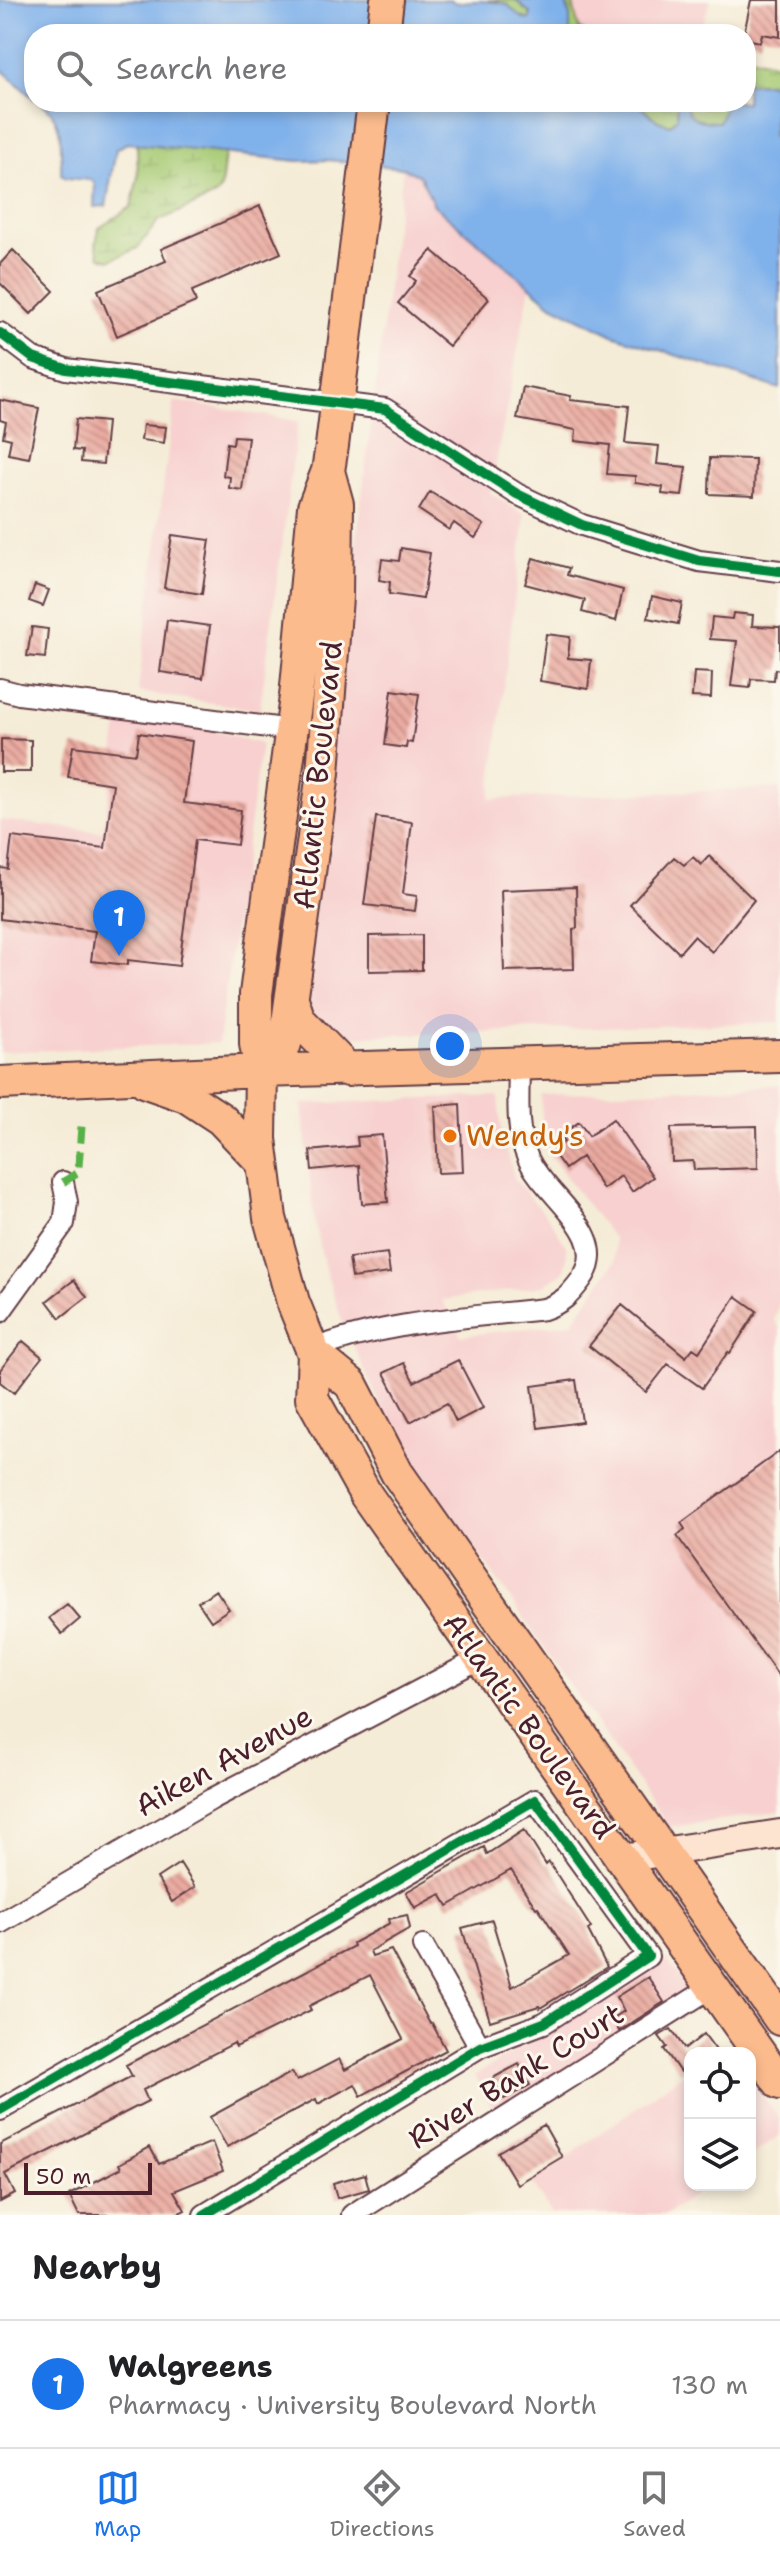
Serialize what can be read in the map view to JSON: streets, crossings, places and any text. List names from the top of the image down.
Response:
{
  "streets": {
    "main road": ["Atlantic Boulevard"],
    "street": ["Aiken Avenue", "River Bank Court"]
  },
  "crossings": [
    ["Atlantic Boulevard", "Aiken Avenue"],
    ["Atlantic Boulevard", "River Bank Court"]
  ],
  "places": ["Wendy's"],
  "scale_bar": "50 m",
  "page": {
    "search": "Search here",
    "pins": "1",
    "scale": "50 m",
    "heading": "Nearby",
    "list": [
      {
        "mark": "1",
        "name": "Walgreens",
        "note": "Pharmacy · University Boulevard North",
        "value": "130 m"
      }
    ],
    "nav": ["Map", "Directions", "Saved"]
  }
}
